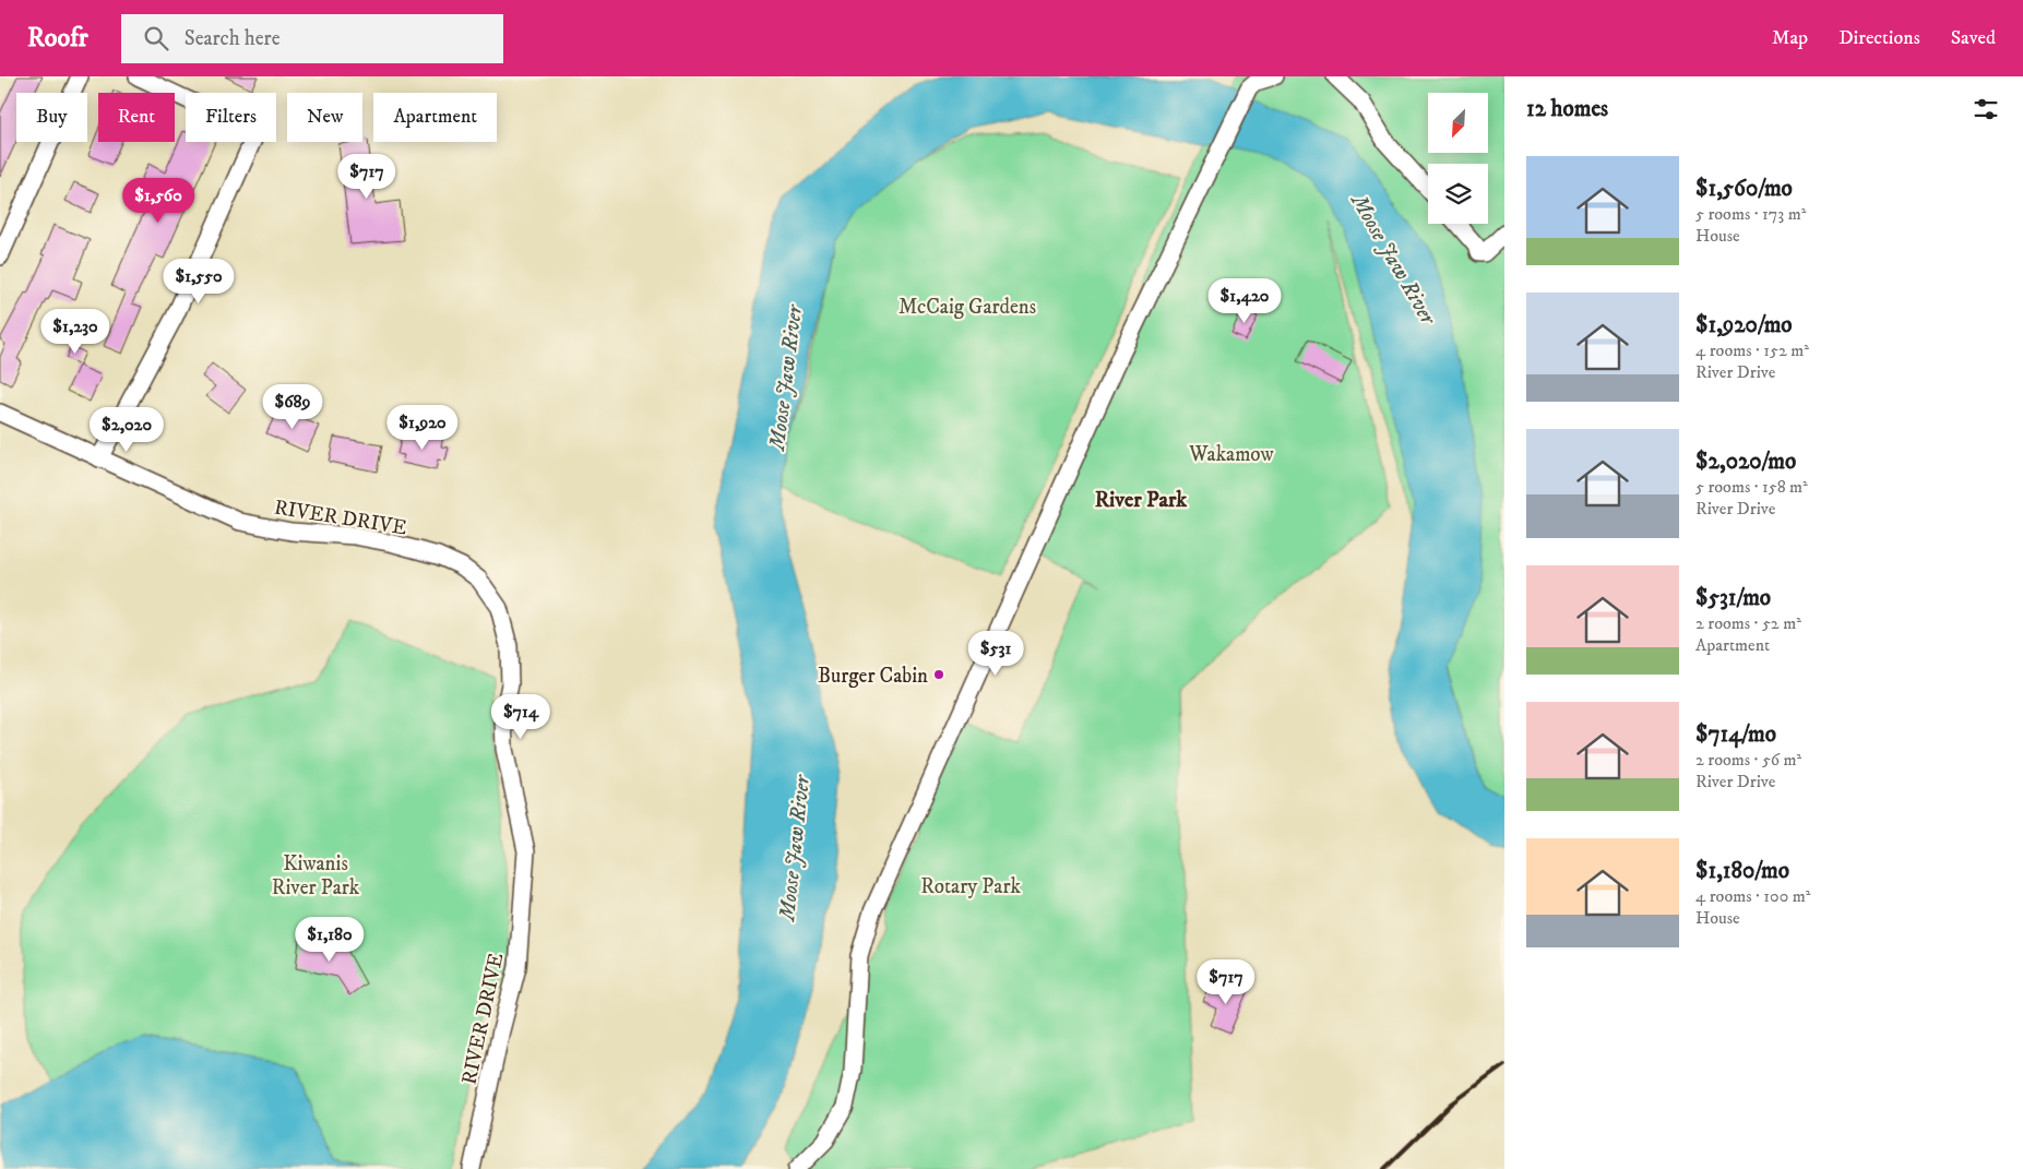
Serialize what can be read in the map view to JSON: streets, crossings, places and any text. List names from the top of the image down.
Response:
{
  "streets": {
    "street": ["RIVER DRIVE"]
  },
  "districts": ["River Park"],
  "water": ["Moose Jaw River"],
  "parks": [
    "McCaig Gardens",
    "Wakamow",
    "Kiwanis River Park",
    "Rotary Park"
  ],
  "places": ["Burger Cabin"],
  "north": "bottom left",
  "page": {
    "header": "Roofr",
    "search": "Search here",
    "nav": ["Map", "Directions", "Saved"],
    "heading": "12 homes",
    "chip": [
      "Buy",
      "Rent",
      "Filters",
      "New",
      "Apartment"
    ],
    "list": [
      {
        "name": "$1,560/mo",
        "note": "5 rooms · 173 m² · House"
      },
      {
        "name": "$1,920/mo",
        "note": "4 rooms · 152 m² · River Drive"
      },
      {
        "name": "$2,020/mo",
        "note": "5 rooms · 158 m² · River Drive"
      },
      {
        "name": "$531/mo",
        "note": "2 rooms · 52 m² · Apartment"
      },
      {
        "name": "$714/mo",
        "note": "2 rooms · 56 m² · River Drive"
      },
      {
        "name": "$1,180/mo",
        "note": "4 rooms · 100 m² · House"
      }
    ],
    "price": [
      "$717",
      "$1,560",
      "$1,550",
      "$1,420",
      "$1,230",
      "$689",
      "$1,920",
      "$2,020",
      "$531",
      "$714",
      "$1,180",
      "$717"
    ]
  }
}
